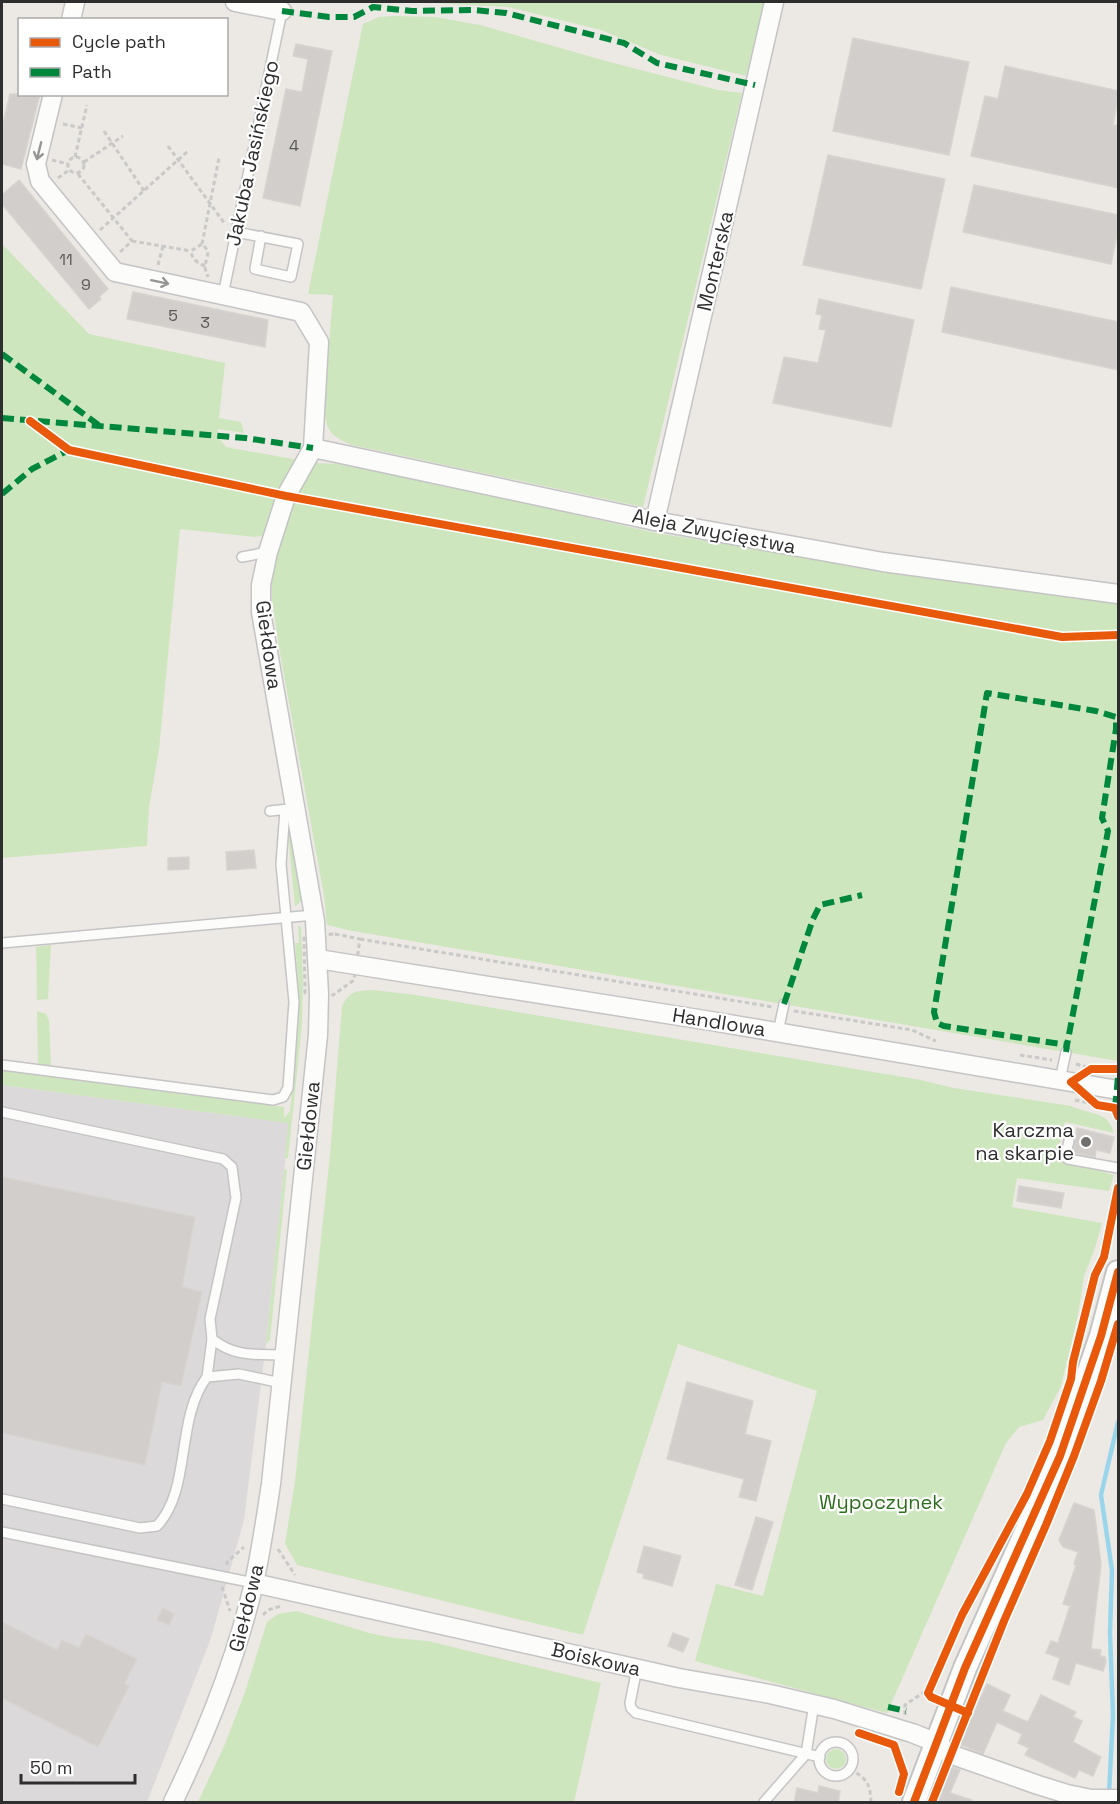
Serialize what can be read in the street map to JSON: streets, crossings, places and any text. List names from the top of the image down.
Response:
{
  "streets": {
    "street": [
      "Monterska",
      "Aleja Zwycięstwa",
      "Giełdowa",
      "Handlowa",
      "Boiskowa"
    ],
    "lane": ["Jakuba Jasińskiego"]
  },
  "crossings": [
    ["Monterska", "Aleja Zwycięstwa"],
    ["Aleja Zwycięstwa", "Giełdowa"],
    ["Giełdowa", "Handlowa"],
    ["Giełdowa", "Boiskowa"]
  ],
  "parks": ["Wypoczynek"],
  "places": ["Karczma na skarpie"],
  "house_numbers": [
    "4",
    "11",
    "9",
    "5",
    "3"
  ],
  "legend": ["Cycle path", "Path"],
  "scale_bar": "50 m"
}
